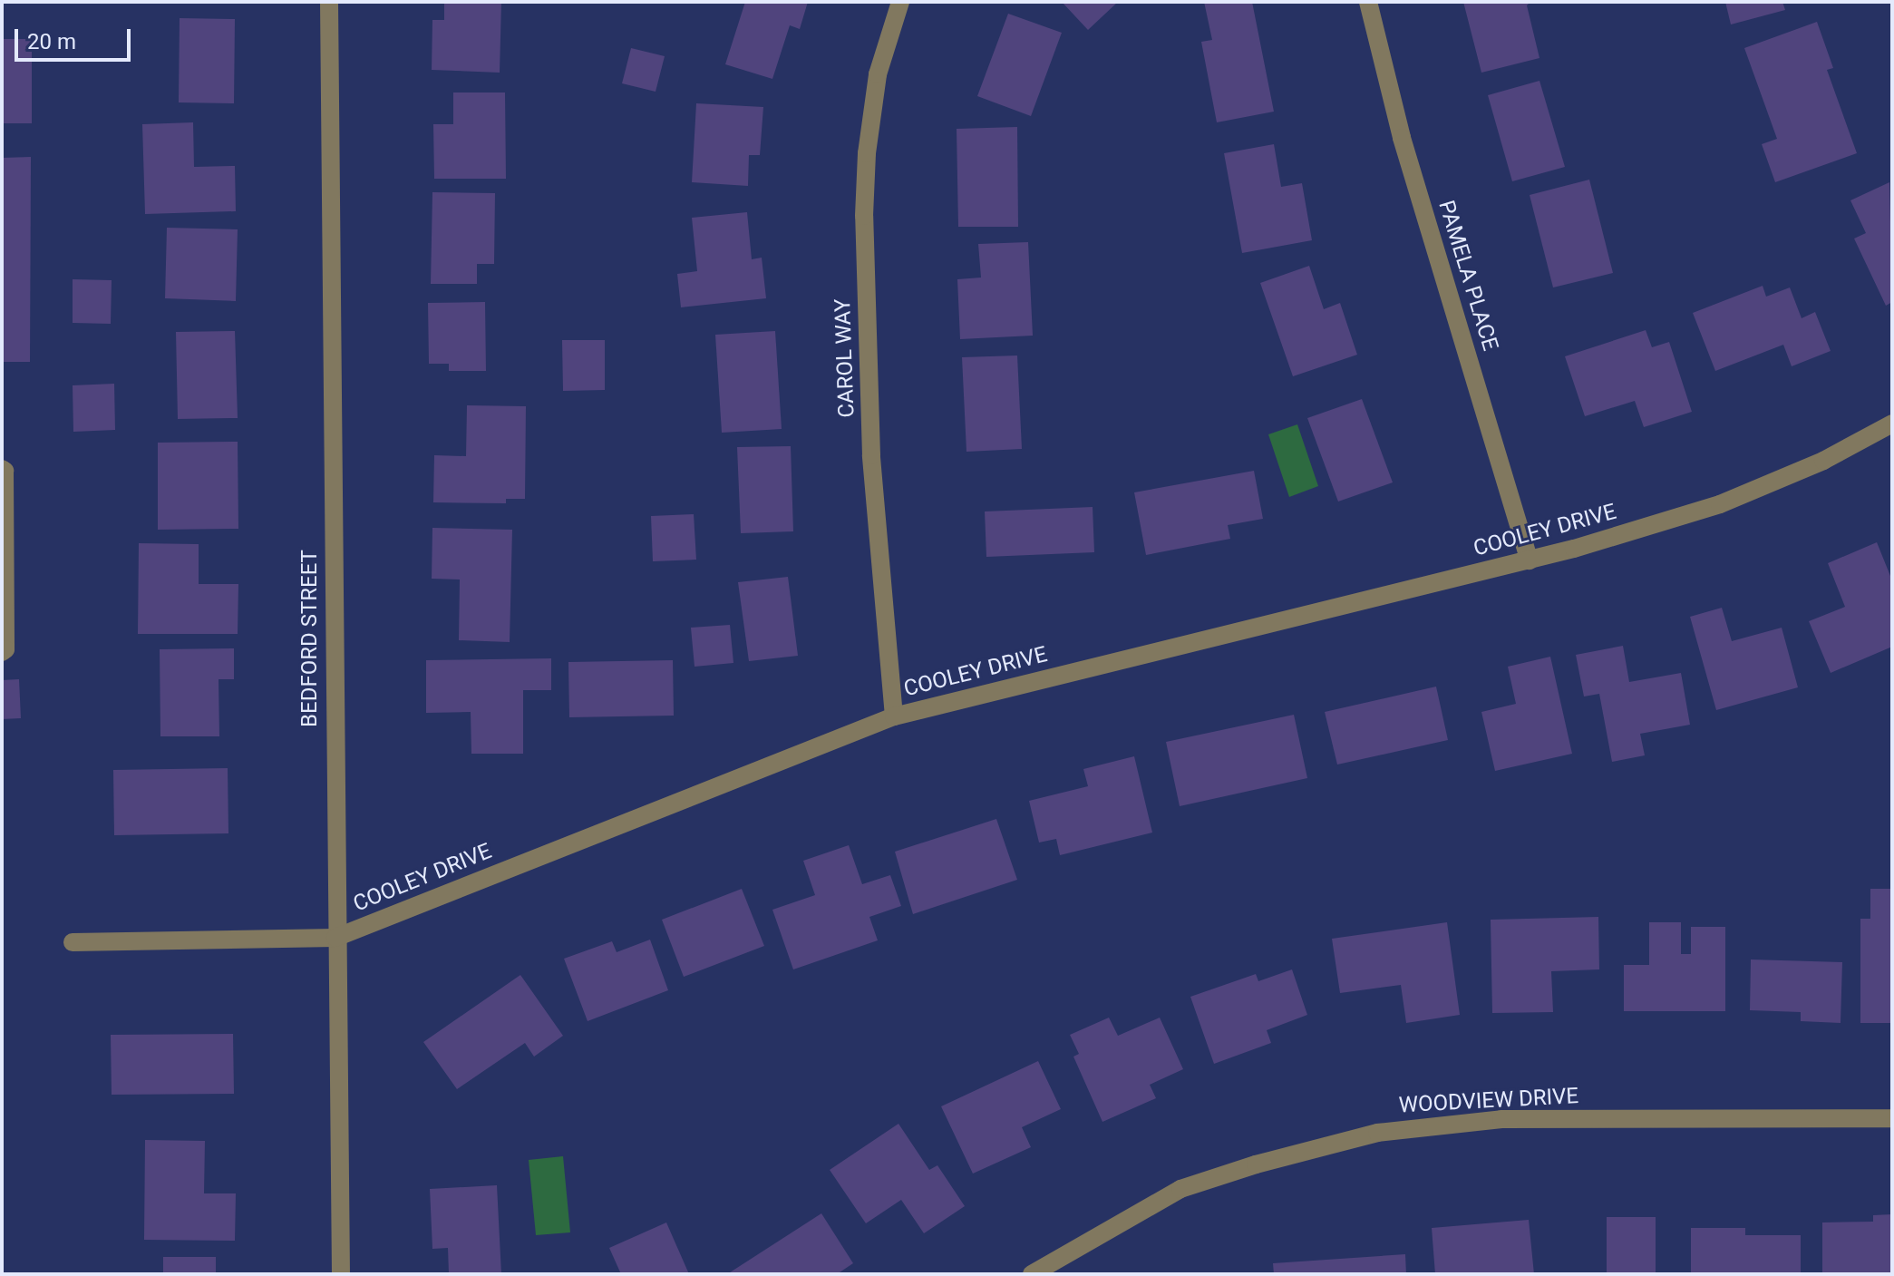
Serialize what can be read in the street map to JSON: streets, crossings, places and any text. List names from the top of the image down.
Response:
{
  "streets": {
    "street": [
      "PAMELA PLACE",
      "CAROL WAY",
      "COOLEY DRIVE",
      "BEDFORD STREET",
      "WOODVIEW DRIVE"
    ]
  },
  "crossings": [
    ["PAMELA PLACE", "COOLEY DRIVE"],
    ["CAROL WAY", "COOLEY DRIVE"],
    ["COOLEY DRIVE", "BEDFORD STREET"]
  ],
  "scale_bar": "20 m"
}
